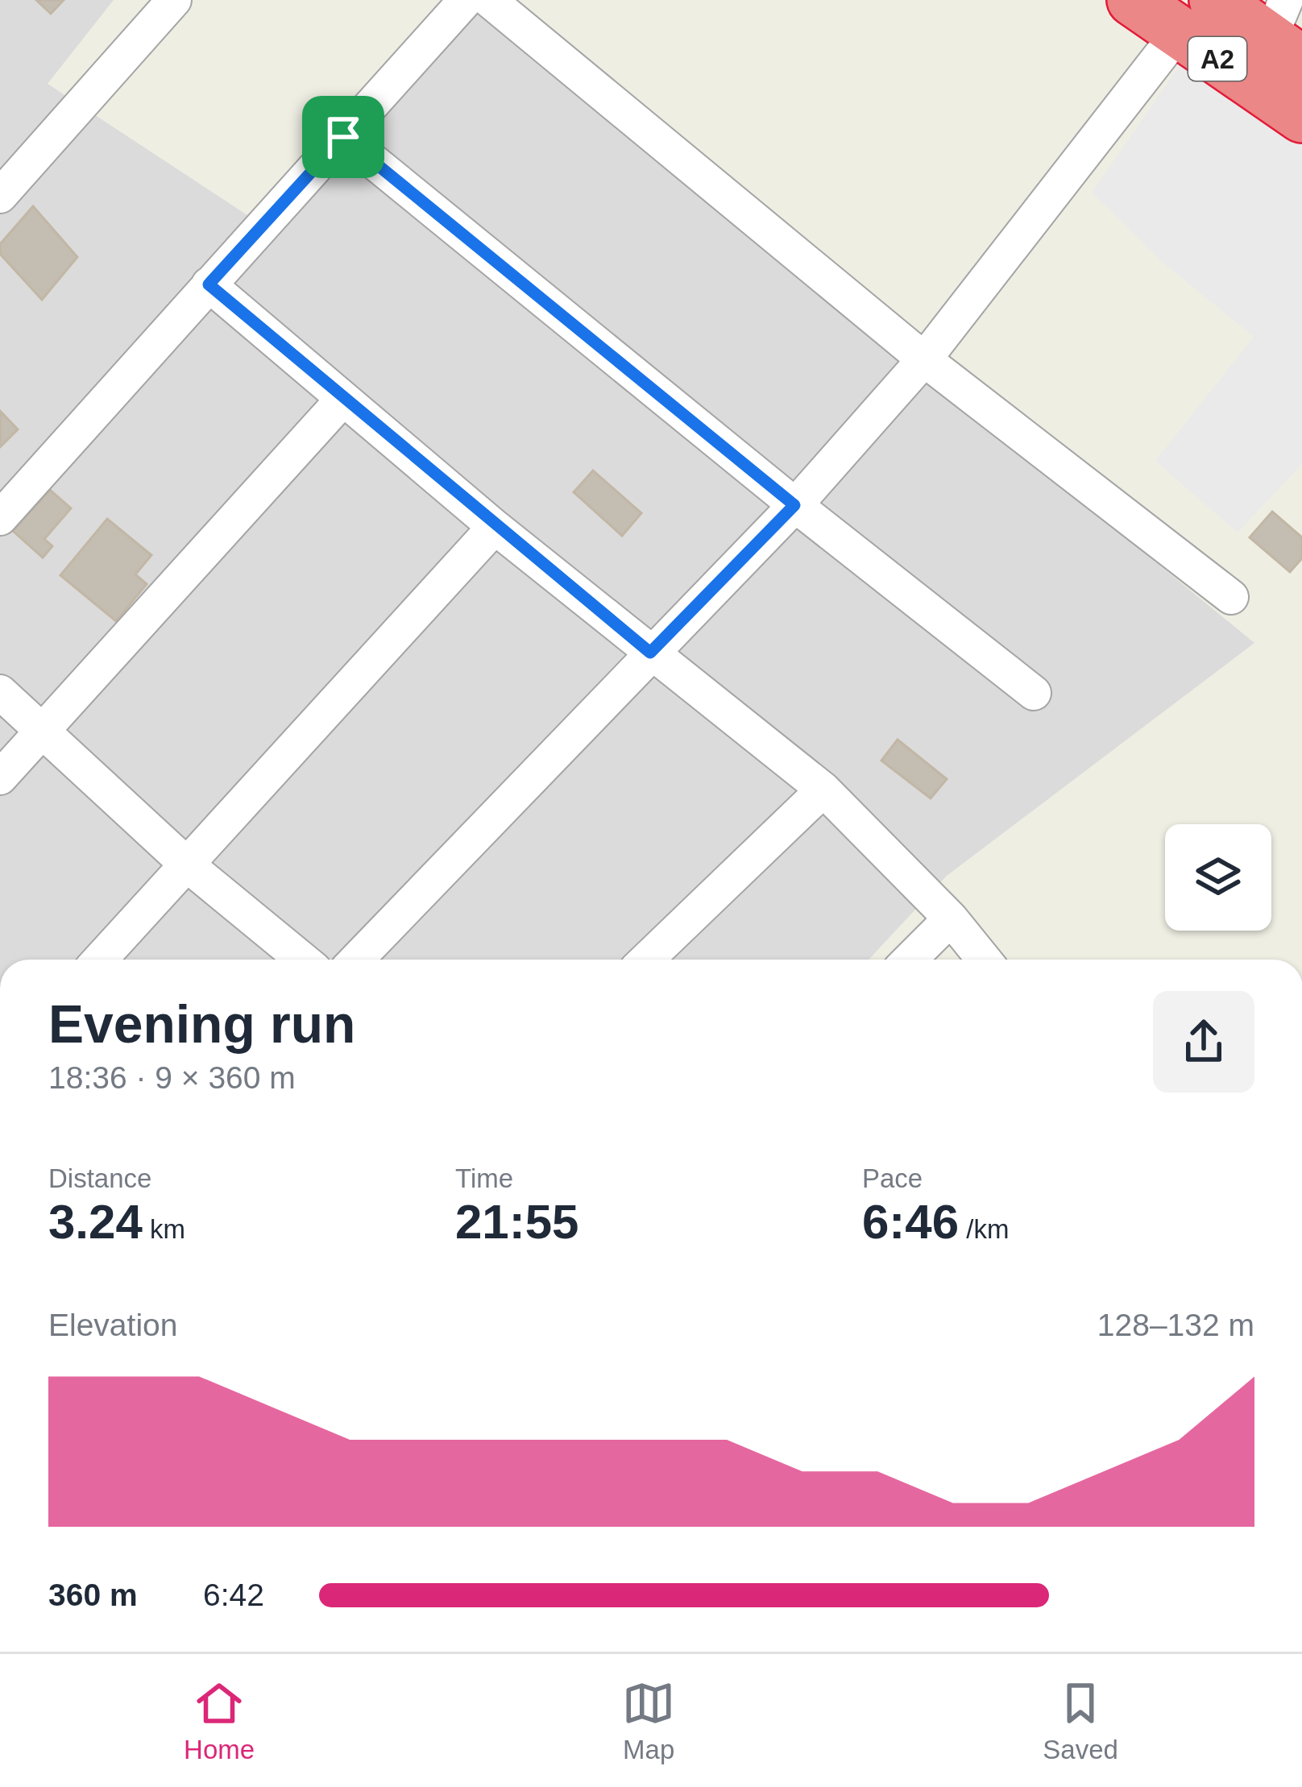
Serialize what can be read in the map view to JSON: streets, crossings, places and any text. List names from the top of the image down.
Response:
{
  "streets": {
    "highway": ["A2"]
  },
  "page": {
    "heading": ["Evening run", "18:36 · 9 × 360 m"],
    "stats": [
      ["Distance", "3.24 km"],
      ["Time", "21:55"],
      ["Pace", "6:46 /km"]
    ],
    "chart": ["Elevation", "128–132 m"],
    "list": [
      {
        "name": "360 m",
        "note": "6:42"
      }
    ],
    "tabs": ["Home", "Map", "Saved"]
  }
}
